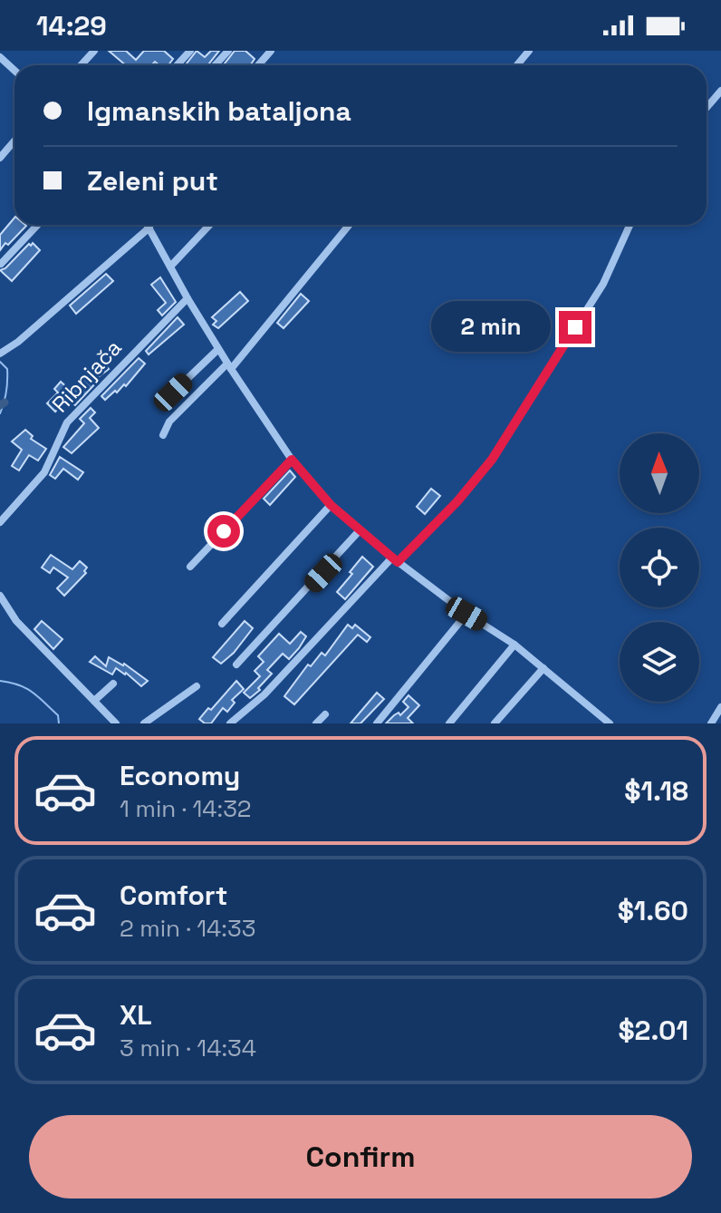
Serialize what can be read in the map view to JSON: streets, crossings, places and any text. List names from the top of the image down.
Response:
{
  "streets": {
    "street": ["Ribnjača"]
  },
  "north": "top",
  "page": {
    "status": "14:29",
    "banner": ["Igmanskih bataljona", "Zeleni put"],
    "bubble": "2 min",
    "list": [
      {
        "name": "Economy",
        "note": "1 min · 14:32",
        "value": "$1.18"
      },
      {
        "name": "Comfort",
        "note": "2 min · 14:33",
        "value": "$1.60"
      },
      {
        "name": "XL",
        "note": "3 min · 14:34",
        "value": "$2.01"
      }
    ],
    "buttons": "Confirm"
  }
}
